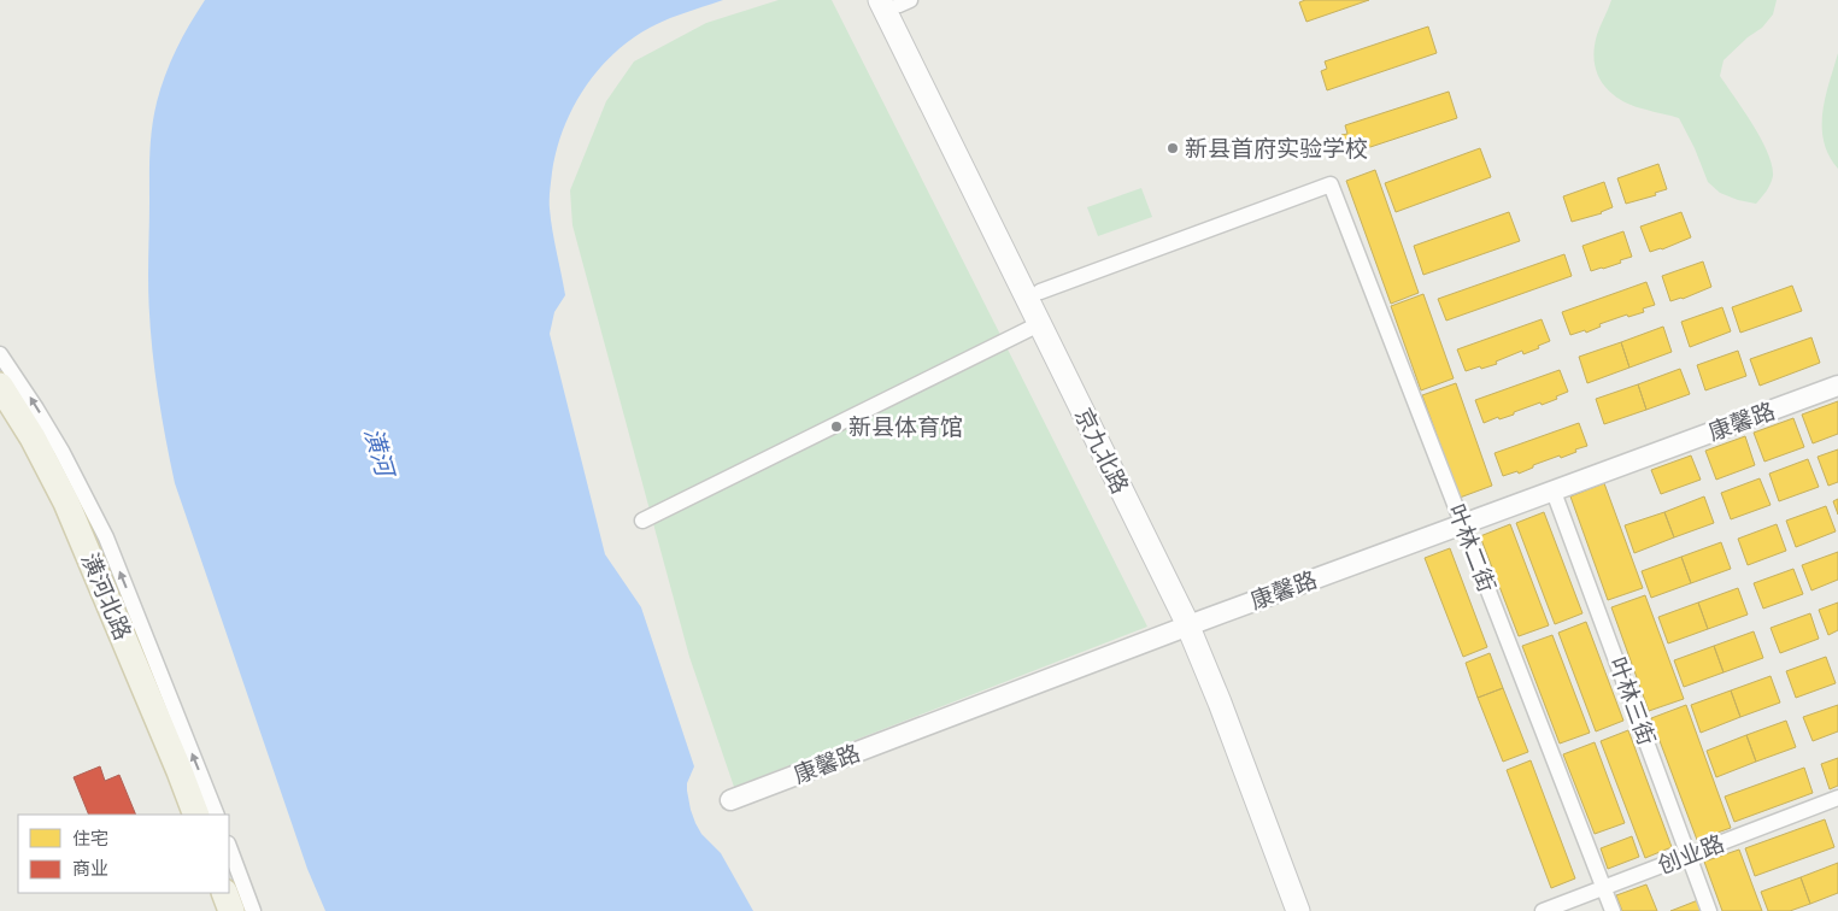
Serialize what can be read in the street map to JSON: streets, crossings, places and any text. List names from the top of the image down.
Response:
{
  "streets": {
    "main road": ["京九北路", "潢河北路"],
    "street": [
      "康馨路",
      "叶林二街",
      "叶林三街",
      "创业路"
    ]
  },
  "crossings": [
    ["康馨路", "京九北路"],
    ["康馨路", "叶林二街"],
    ["康馨路", "叶林三街"],
    ["京九北路", "叶林二街"],
    ["叶林二街", "创业路"],
    ["叶林三街", "创业路"]
  ],
  "water": ["潢河"],
  "places": ["新县首府实验学校", "新县体育馆"],
  "legend": ["住宅", "商业"]
}
